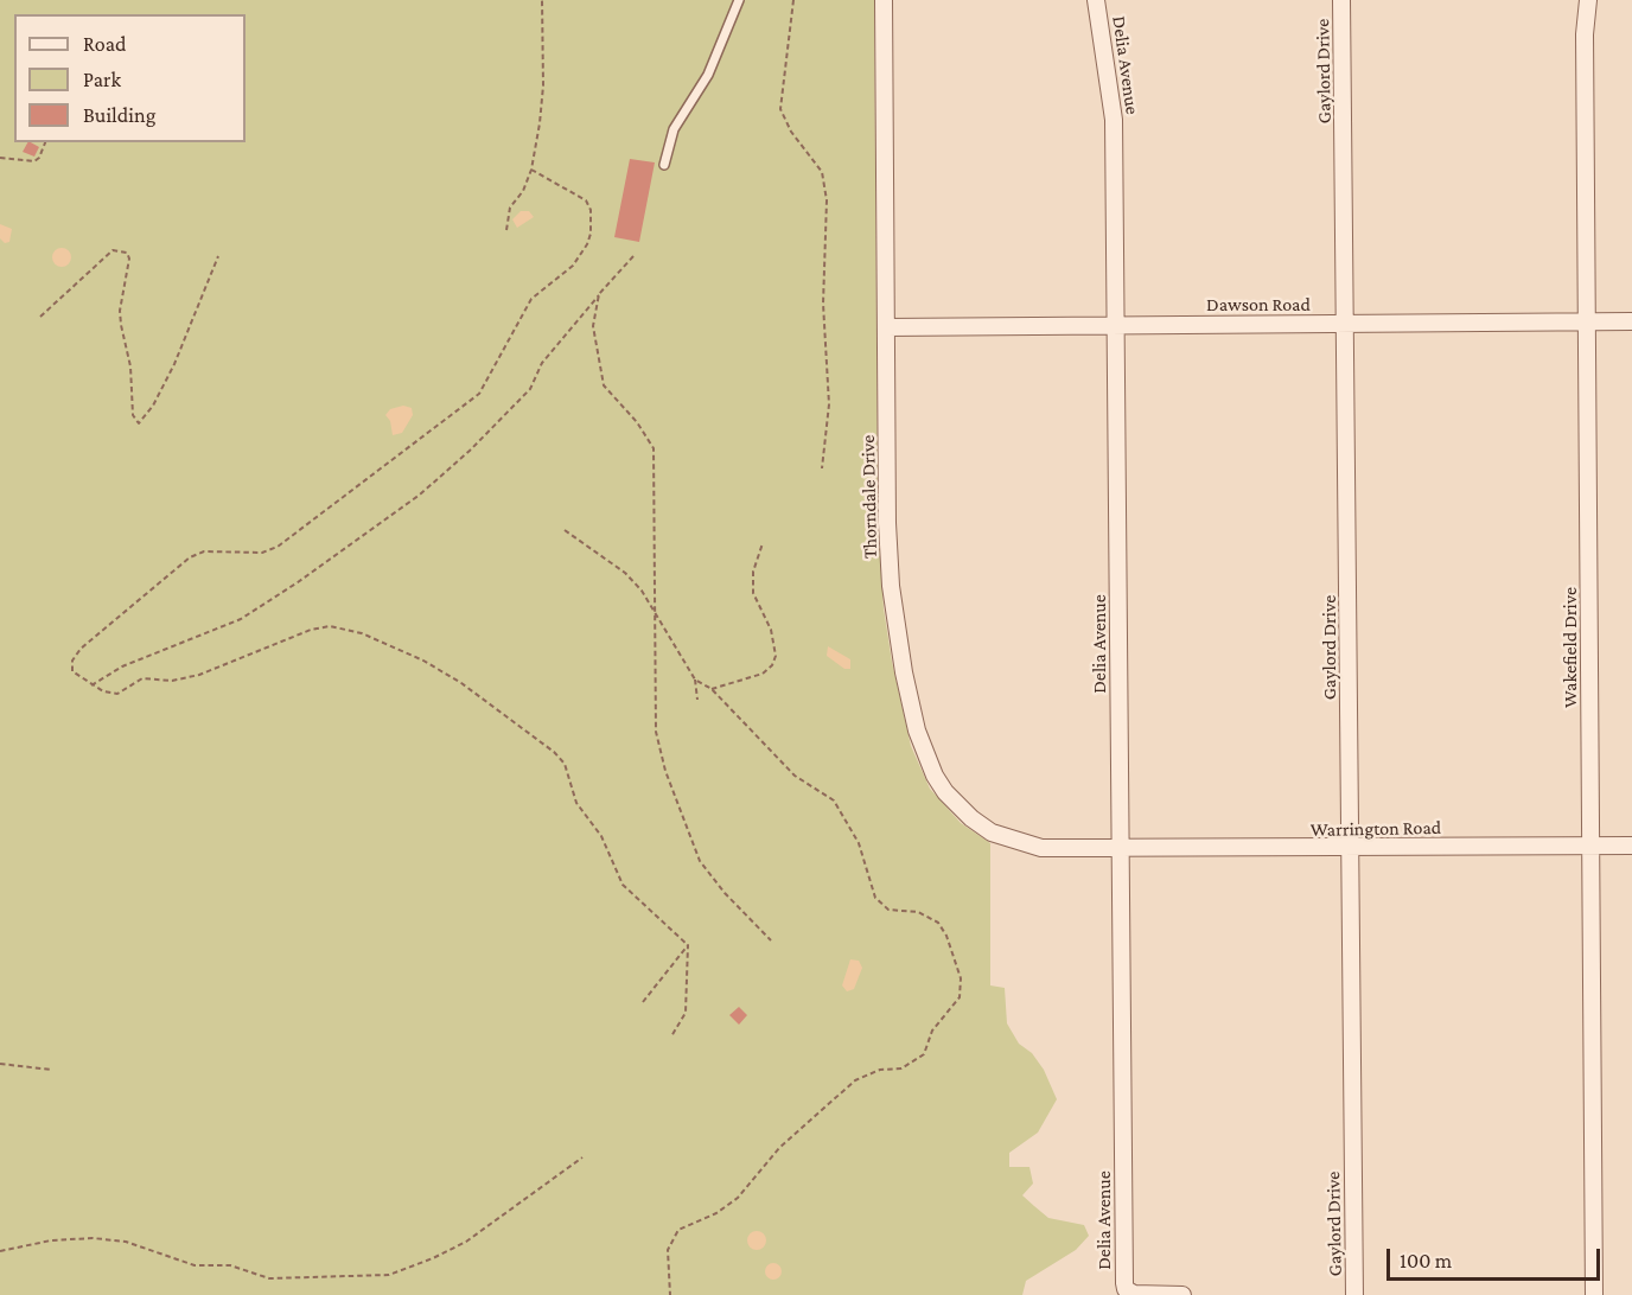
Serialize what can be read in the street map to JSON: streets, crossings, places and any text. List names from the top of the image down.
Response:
{
  "streets": {
    "street": [
      "Delia Avenue",
      "Gaylord Drive",
      "Dawson Road",
      "Thorndale Drive",
      "Wakefield Drive",
      "Warrington Road"
    ]
  },
  "crossings": [
    ["Delia Avenue", "Dawson Road"],
    ["Delia Avenue", "Thorndale Drive"],
    ["Delia Avenue", "Warrington Road"],
    ["Gaylord Drive", "Dawson Road"],
    ["Gaylord Drive", "Warrington Road"],
    ["Dawson Road", "Thorndale Drive"],
    ["Dawson Road", "Wakefield Drive"],
    ["Thorndale Drive", "Warrington Road"],
    ["Wakefield Drive", "Warrington Road"]
  ],
  "legend": ["Road", "Park", "Building"],
  "scale_bar": "100 m"
}
